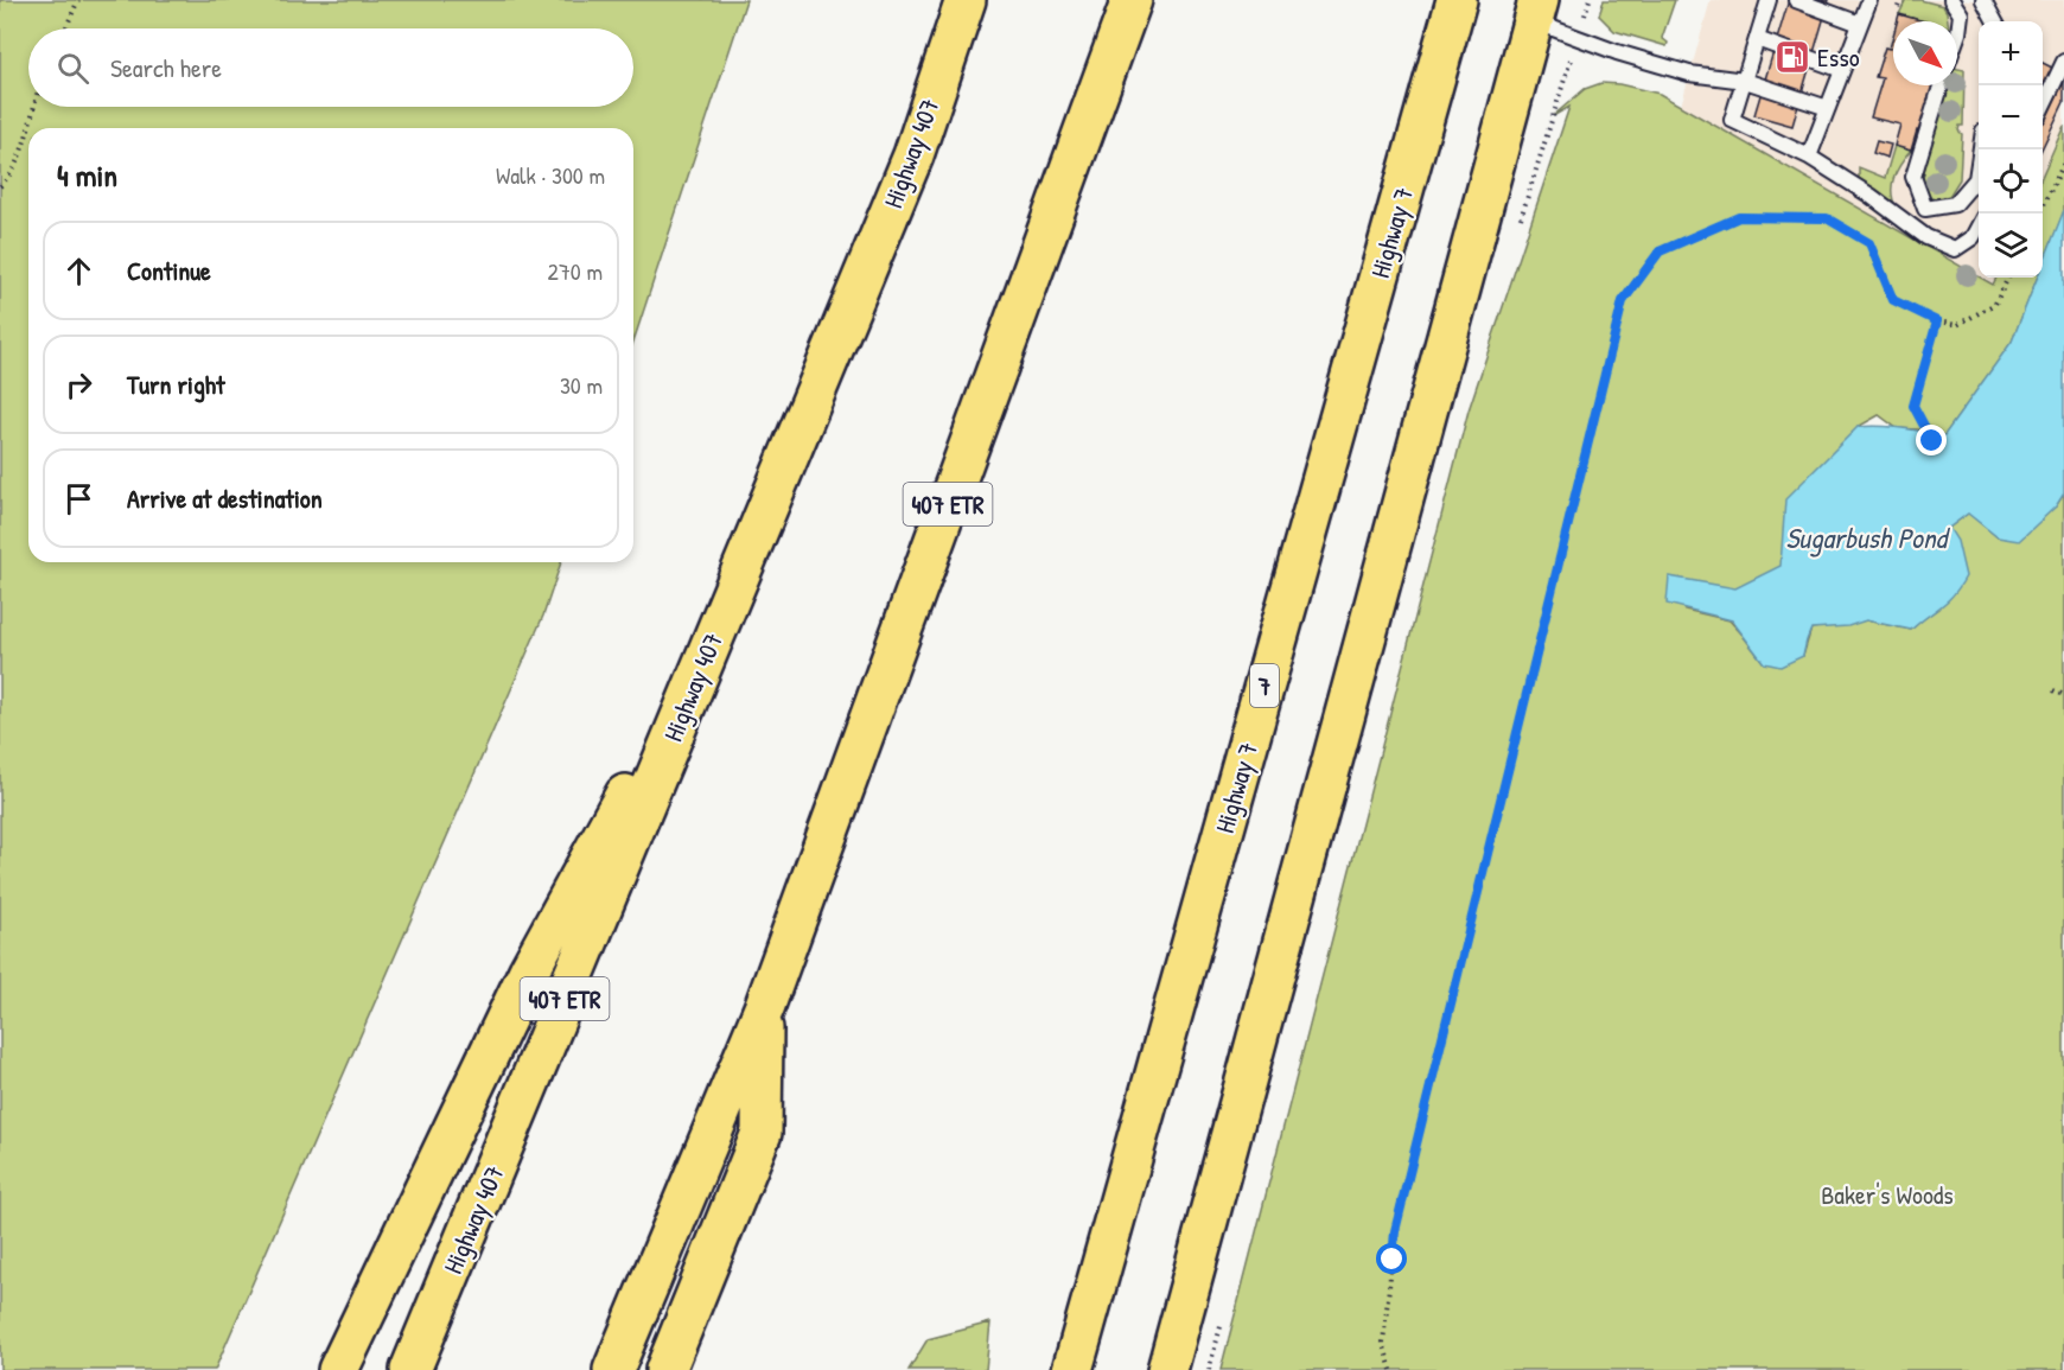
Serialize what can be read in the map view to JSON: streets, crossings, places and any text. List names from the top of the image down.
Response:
{
  "streets": {
    "main road": [
      "Highway 407",
      "Highway 7",
      "407 ETR",
      "7"
    ]
  },
  "water": ["Sugarbush Pond"],
  "parks": ["Baker's Woods"],
  "places": {
    "fuel station": ["Esso"]
  },
  "north": "bottom right",
  "page": {
    "map_buttons": ["+", "−"],
    "search": "Search here",
    "heading": ["4 min", "Walk · 300 m"],
    "list": [
      ["Continue", "270 m"],
      ["Turn right", "30 m"],
      "Arrive at destination"
    ]
  }
}
